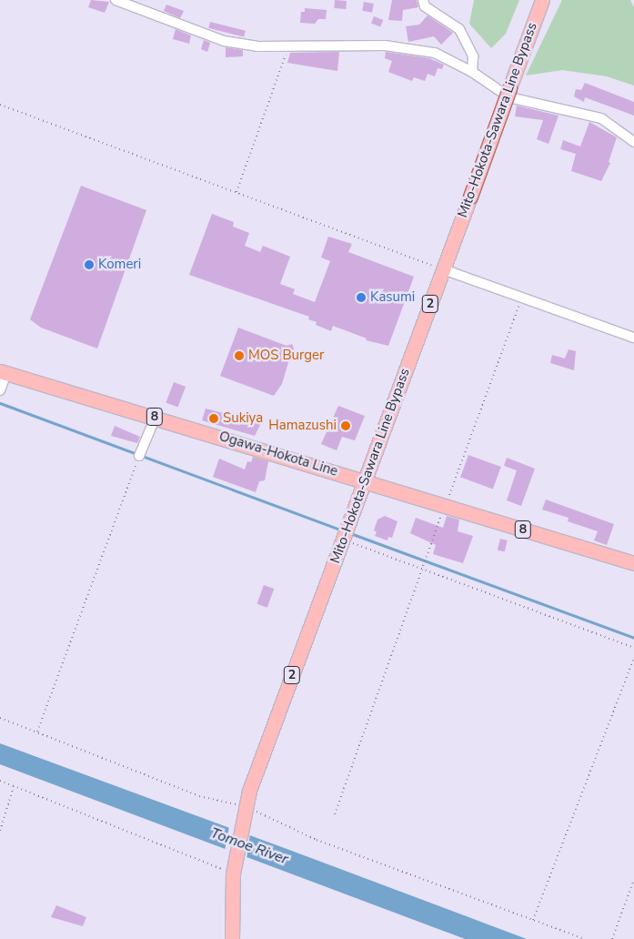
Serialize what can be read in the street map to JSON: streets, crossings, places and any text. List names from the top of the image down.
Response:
{
  "streets": {
    "main road": [
      "Mito-Hokota-Sawara Line Bypass",
      "2",
      "8",
      "Ogawa-Hokota Line"
    ]
  },
  "crossings": [
    ["Mito-Hokota-Sawara Line Bypass", "Ogawa-Hokota Line"]
  ],
  "water": ["Tomoe River"],
  "places": [
    "Komeri",
    "Kasumi",
    "MOS Burger",
    "Sukiya",
    "Hamazushi"
  ]
}
